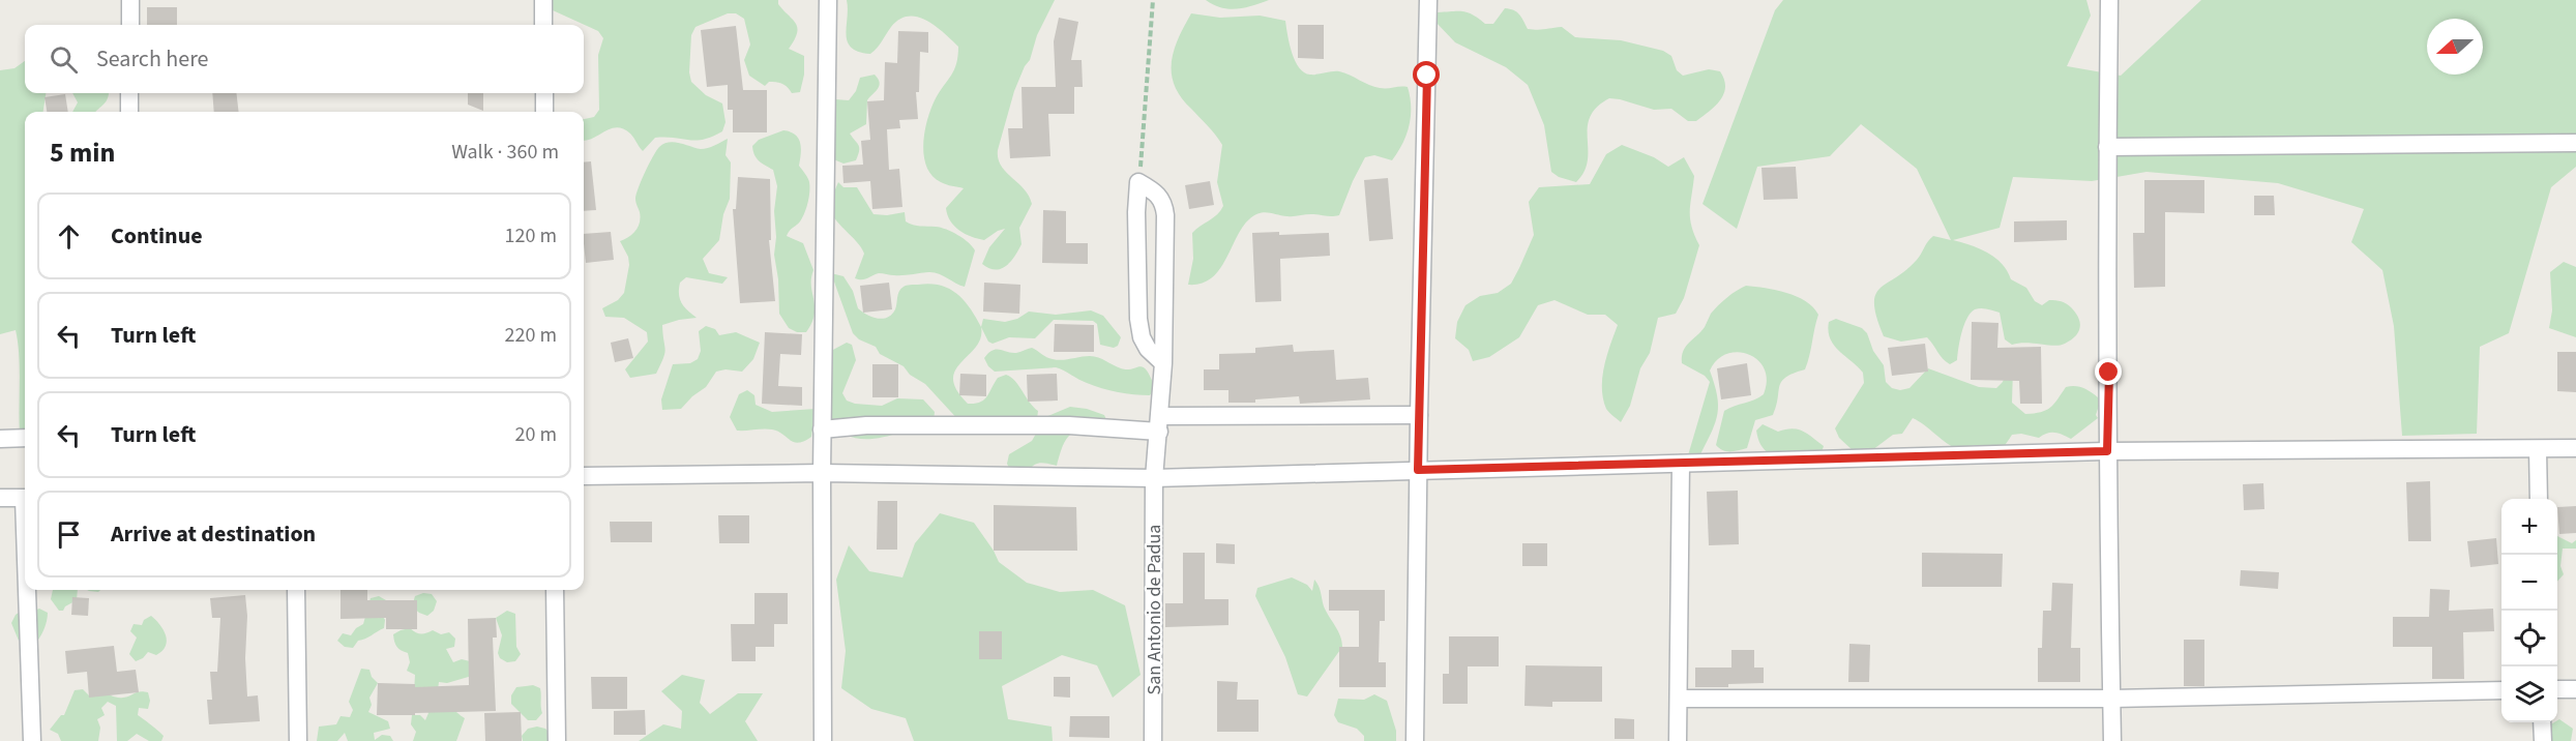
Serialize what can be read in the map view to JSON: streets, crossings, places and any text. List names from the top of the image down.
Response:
{
  "streets": {
    "street": ["San Antonio de Padua"]
  },
  "north": "left",
  "page": {
    "search": "Search here",
    "heading": ["5 min", "Walk · 360 m"],
    "list": [
      ["Continue", "120 m"],
      ["Turn left", "220 m"],
      ["Turn left", "20 m"],
      "Arrive at destination"
    ],
    "map_buttons": ["+", "−"]
  }
}
